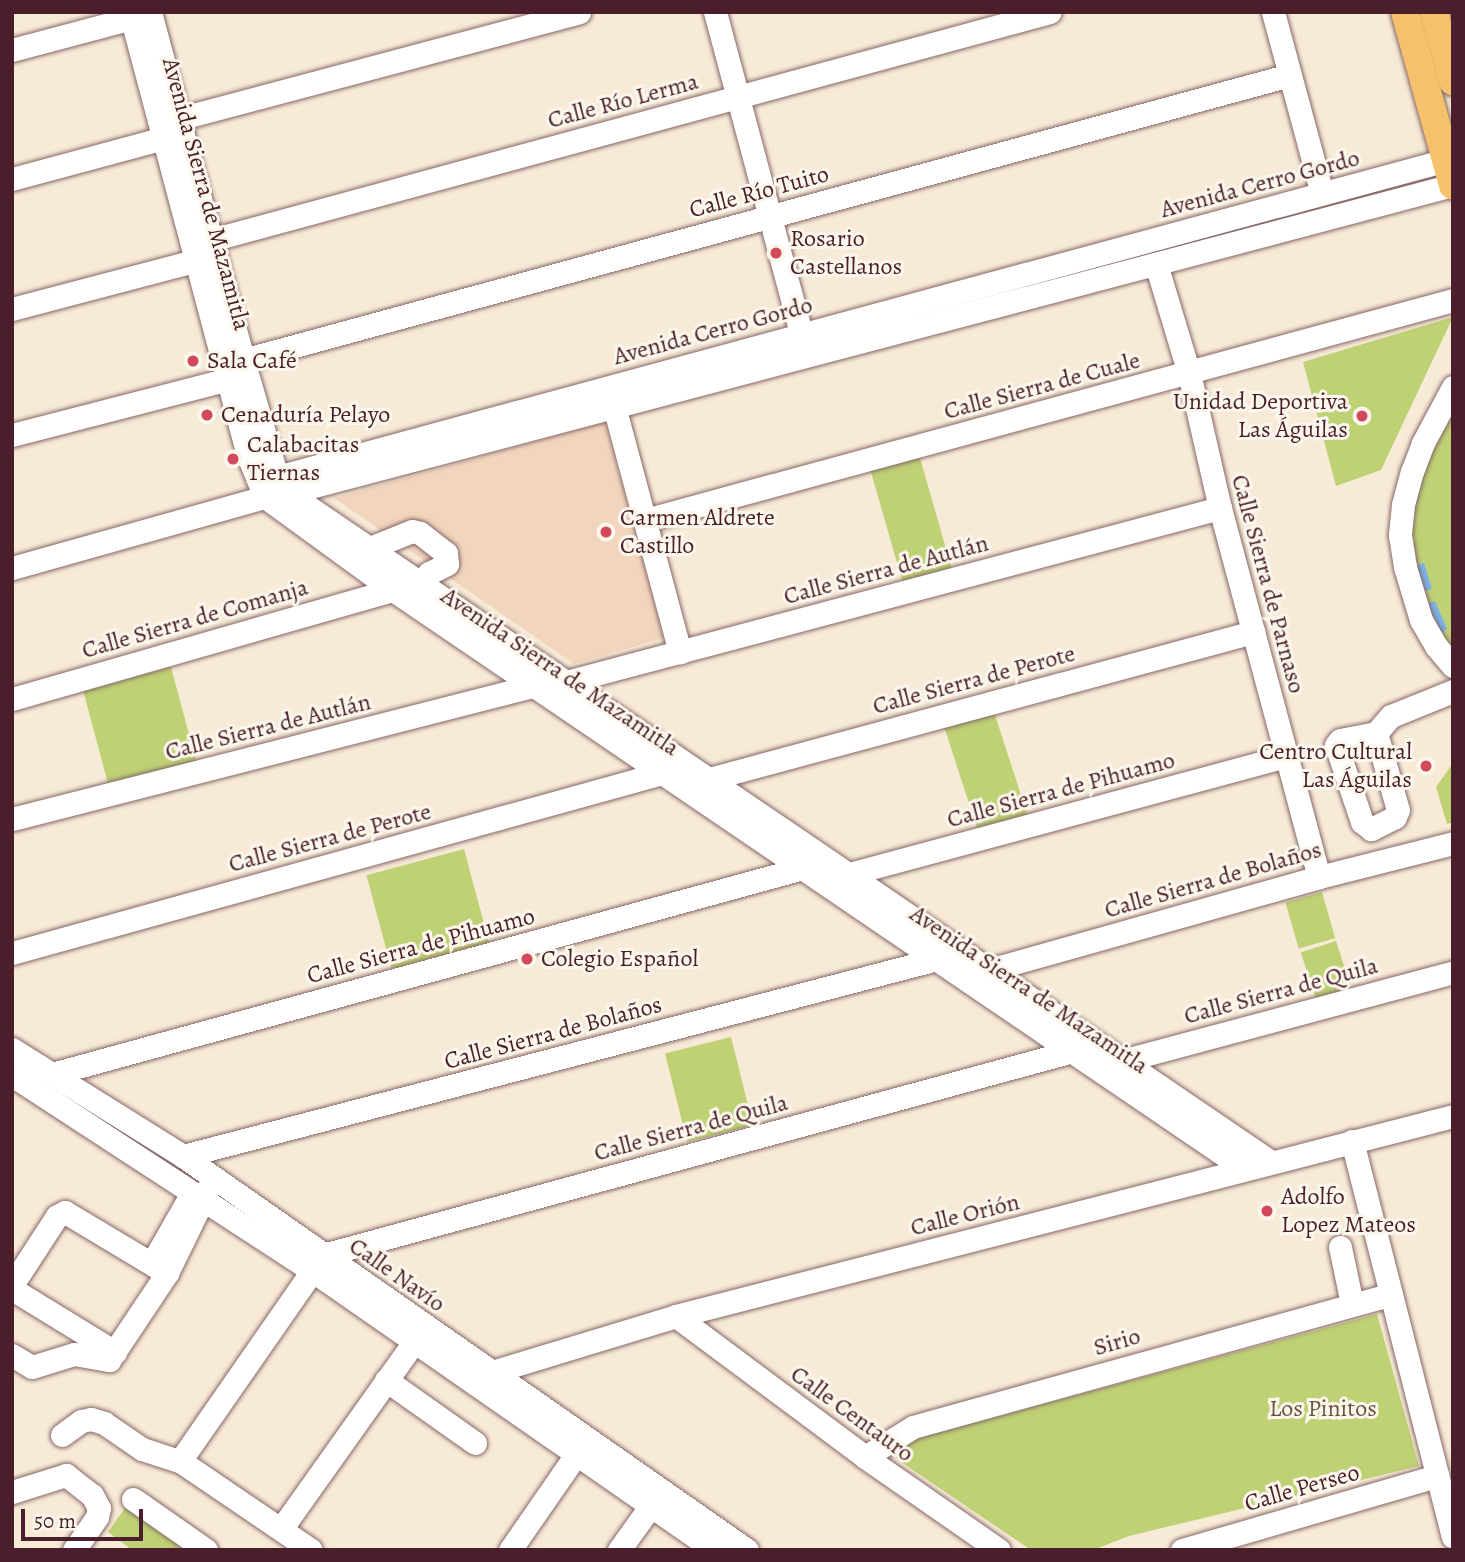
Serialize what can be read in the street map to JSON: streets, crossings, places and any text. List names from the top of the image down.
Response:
{
  "streets": {
    "street": [
      "Calle Río Lerma",
      "Avenida Cerro Gordo",
      "Calle Río Tuito",
      "Avenida Sierra de Mazamitla",
      "Calle Sierra de Cuale",
      "Calle Sierra de Autlán",
      "Calle Sierra de Parnaso",
      "Calle Sierra de Comanja",
      "Calle Sierra de Perote",
      "Calle Sierra de Pihuamo",
      "Calle Sierra de Bolaños",
      "Calle Sierra de Quila",
      "Calle Orión",
      "Calle Navío",
      "Sirio",
      "Calle Centauro",
      "Calle Perseo"
    ]
  },
  "crossings": [
    ["Calle Río Lerma", "Avenida Sierra de Mazamitla"],
    ["Avenida Cerro Gordo", "Avenida Sierra de Mazamitla"],
    ["Avenida Cerro Gordo", "Calle Sierra de Parnaso"],
    ["Calle Río Tuito", "Avenida Sierra de Mazamitla"],
    ["Avenida Sierra de Mazamitla", "Calle Sierra de Autlán"],
    ["Avenida Sierra de Mazamitla", "Calle Sierra de Comanja"],
    ["Avenida Sierra de Mazamitla", "Calle Sierra de Perote"],
    ["Avenida Sierra de Mazamitla", "Calle Sierra de Pihuamo"],
    ["Avenida Sierra de Mazamitla", "Calle Sierra de Bolaños"],
    ["Avenida Sierra de Mazamitla", "Calle Sierra de Quila"],
    ["Avenida Sierra de Mazamitla", "Calle Orión"],
    ["Calle Sierra de Cuale", "Calle Sierra de Parnaso"],
    ["Calle Sierra de Autlán", "Calle Sierra de Parnaso"],
    ["Calle Sierra de Parnaso", "Calle Sierra de Perote"],
    ["Calle Sierra de Parnaso", "Calle Sierra de Pihuamo"],
    ["Calle Sierra de Parnaso", "Calle Sierra de Bolaños"],
    ["Calle Sierra de Pihuamo", "Calle Navío"],
    ["Calle Sierra de Bolaños", "Calle Navío"],
    ["Calle Sierra de Quila", "Calle Navío"],
    ["Calle Orión", "Calle Navío"],
    ["Calle Orión", "Calle Centauro"],
    ["Sirio", "Calle Centauro"]
  ],
  "parks": ["Los Pinitos"],
  "places": [
    "Rosario Castellanos",
    "Sala Café",
    "Cenaduría Pelayo",
    "Unidad Deportiva Las Águilas",
    "Calabacitas Tiernas",
    "Carmen Aldrete Castillo",
    "Centro Cultural Las Águilas",
    "Colegio Español",
    "Adolfo Lopez Mateos"
  ],
  "scale_bar": "50 m"
}
